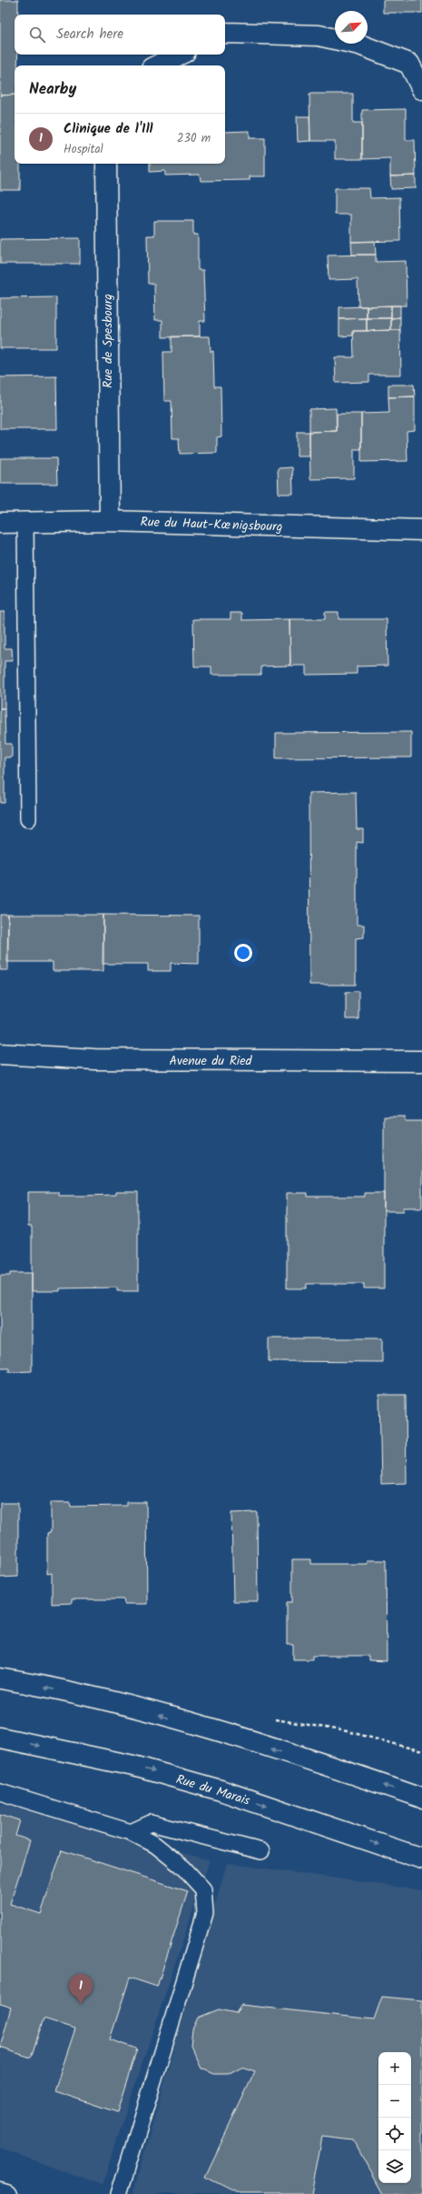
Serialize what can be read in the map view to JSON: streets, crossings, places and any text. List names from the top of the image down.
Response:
{
  "streets": {
    "street": [
      "Rue de Spesbourg",
      "Rue du Haut-Kœnigsbourg",
      "Avenue du Ried",
      "Rue du Marais"
    ]
  },
  "crossings": [
    ["Rue de Spesbourg", "Rue du Haut-Kœnigsbourg"]
  ],
  "north": "top right",
  "page": {
    "search": "Search here",
    "heading": "Nearby",
    "list": [
      {
        "mark": "1",
        "name": "Clinique de l'Ill",
        "note": "Hospital",
        "value": "230 m"
      }
    ],
    "pins": "1",
    "map_buttons": ["+", "−"]
  }
}
